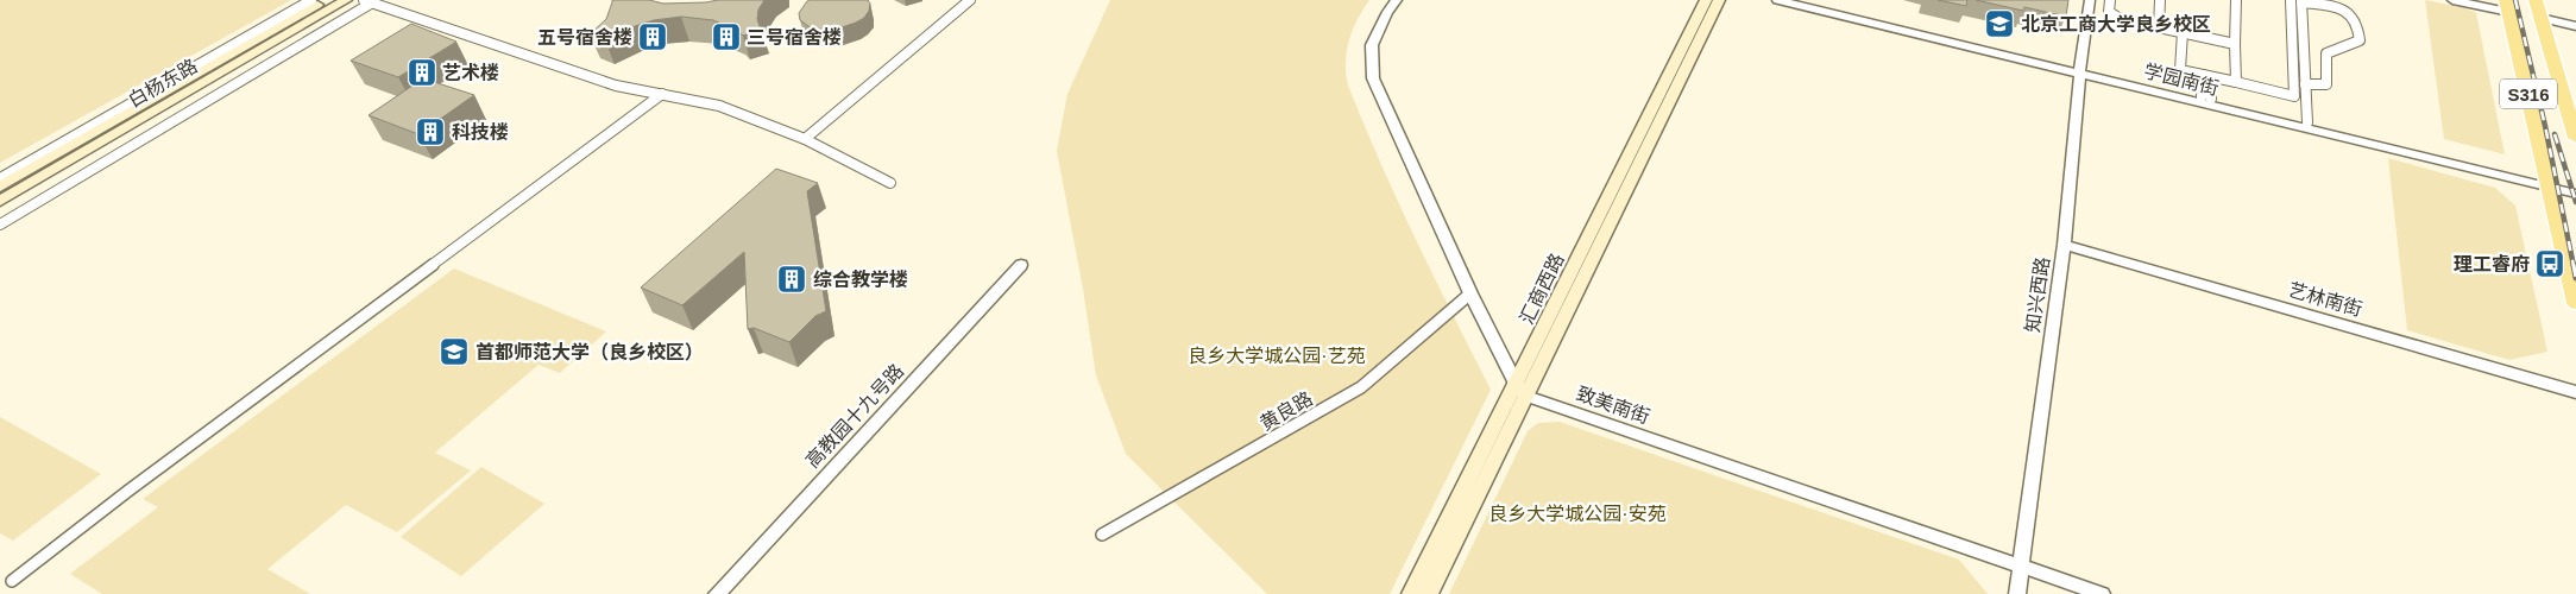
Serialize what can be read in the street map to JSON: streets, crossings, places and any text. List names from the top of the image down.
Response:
{
  "streets": {
    "main road": ["白杨东路", "S316", "汇商西路"],
    "street": [
      "学园南街",
      "知兴西路",
      "艺林南街",
      "致美南街",
      "黄良路",
      "高教园十九号路"
    ]
  },
  "crossings": [
    ["学园南街", "S316"],
    ["学园南街", "知兴西路"],
    ["汇商西路", "致美南街"],
    ["知兴西路", "艺林南街"],
    ["知兴西路", "致美南街"]
  ],
  "parks": ["良乡大学城公园·艺苑", "良乡大学城公园·安苑"],
  "places": {
    "school or university": ["北京工商大学良乡校区", "首都师范大学（良乡校区）"],
    "building": [
      "五号宿舍楼",
      "三号宿舍楼",
      "艺术楼",
      "科技楼",
      "综合教学楼"
    ],
    "bus stop": ["理工睿府"]
  }
}
